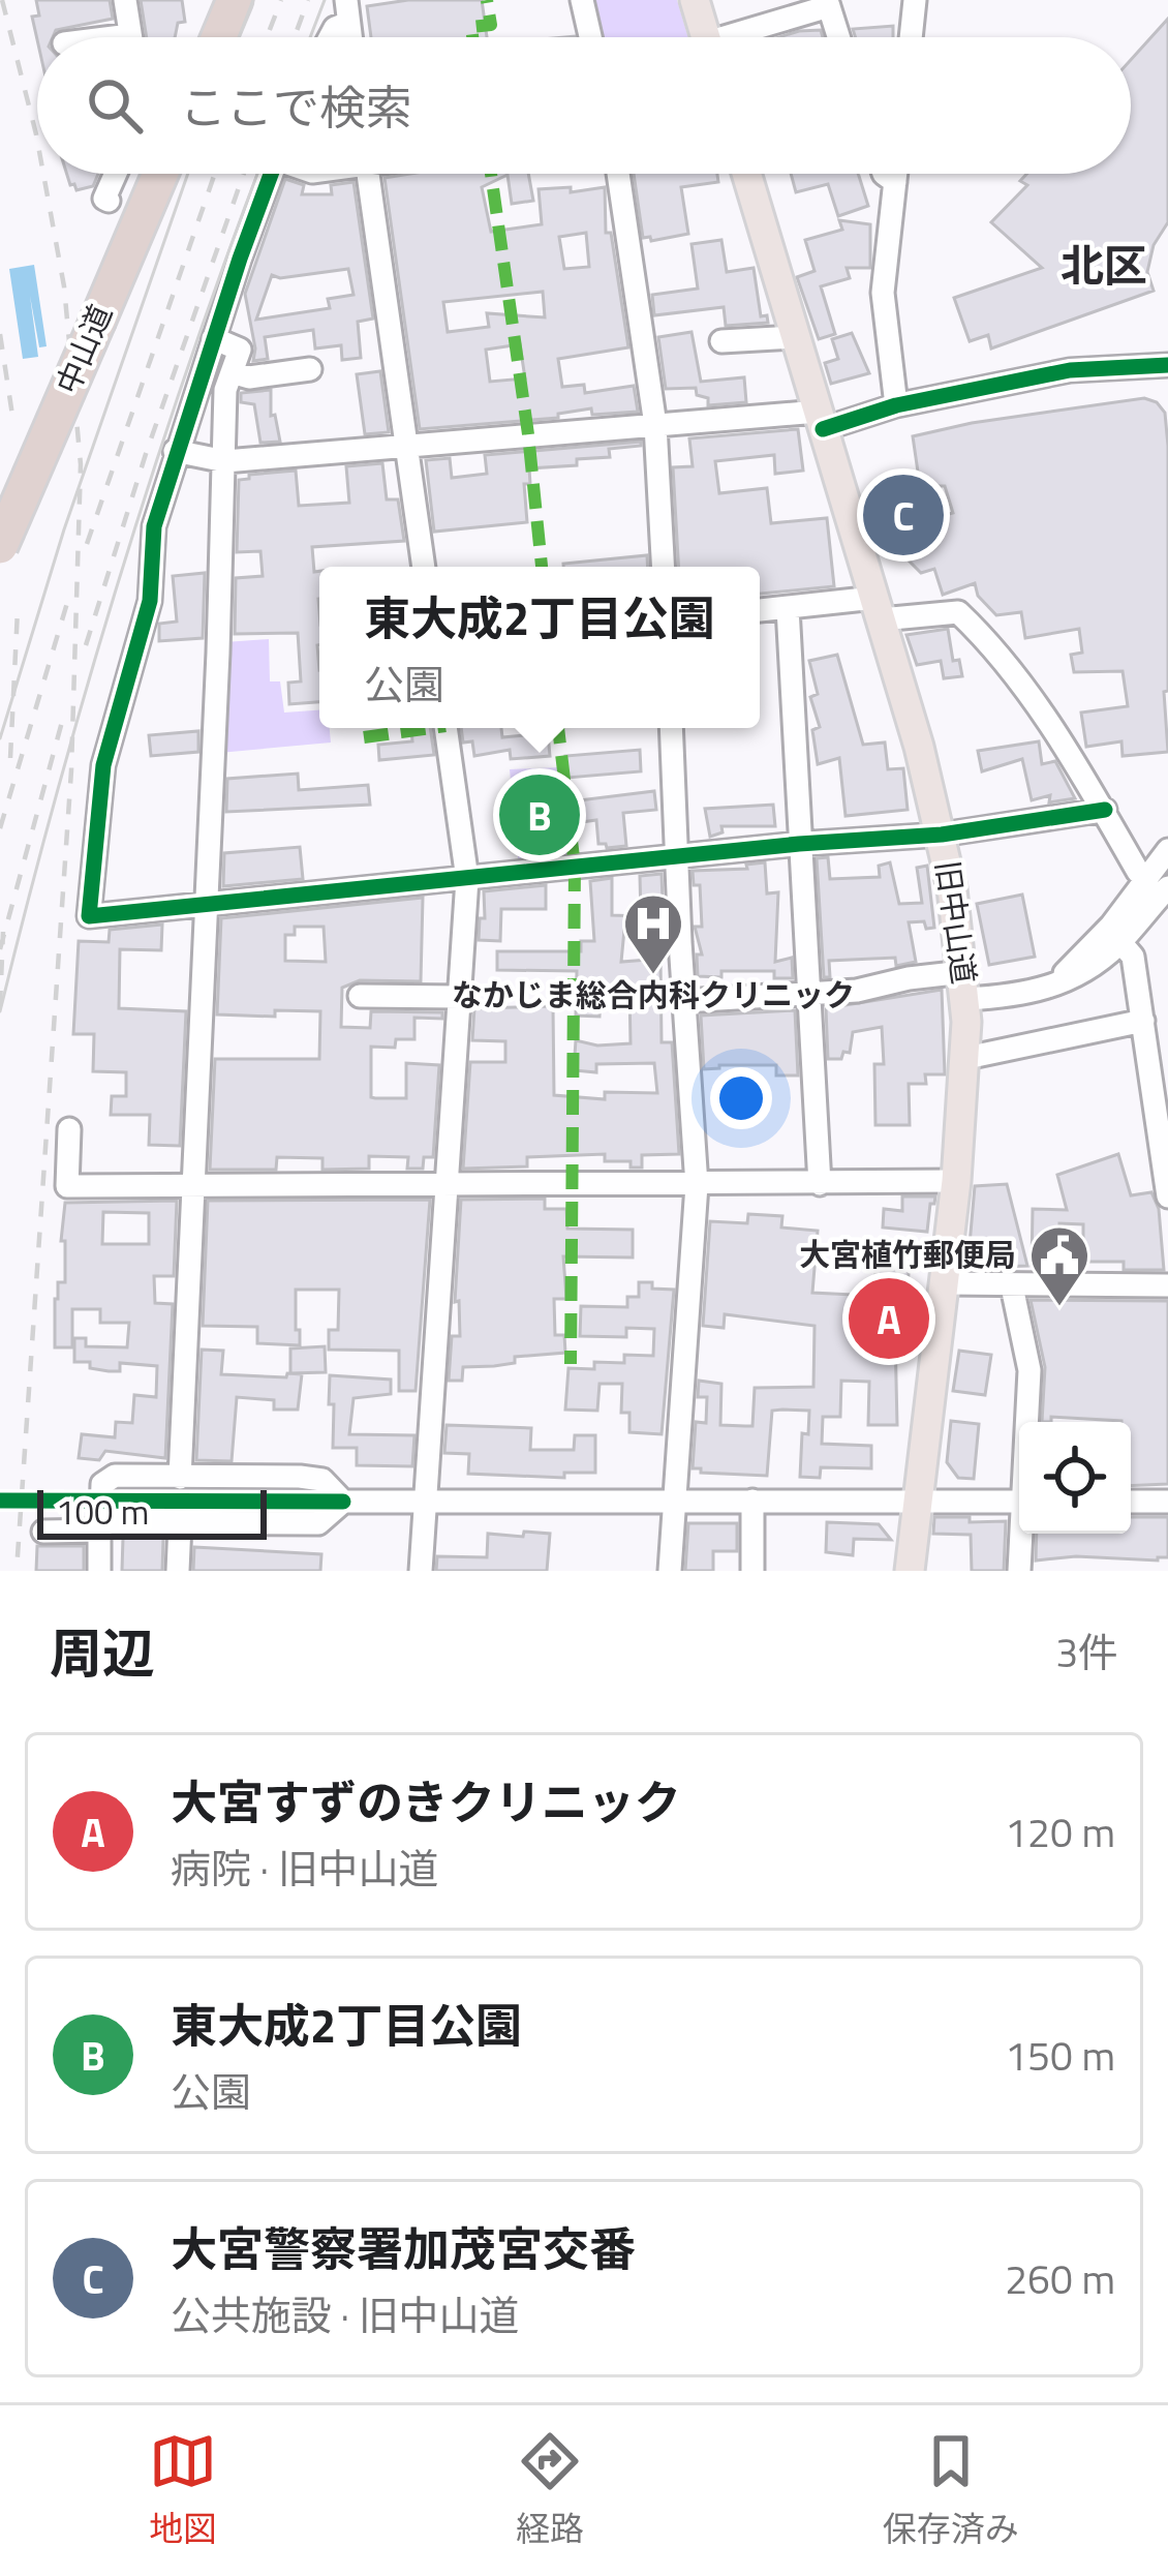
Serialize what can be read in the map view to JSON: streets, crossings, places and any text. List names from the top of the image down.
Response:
{
  "streets": {
    "highway": ["中山道"],
    "main road": ["旧中山道"]
  },
  "districts": ["北区"],
  "places": {
    "hospital": ["なかじま総合内科クリニック"],
    "public building": ["大宮植竹郵便局"]
  },
  "scale_bar": "100 m",
  "page": {
    "search": "ここで検索",
    "pins": ["C", "B", "A"],
    "popup": ["東大成2丁目公園", "公園"],
    "scale": "100 m",
    "heading": ["周辺", "3件"],
    "list": [
      {
        "mark": "A",
        "name": "大宮すずのきクリニック",
        "note": "病院 · 旧中山道",
        "value": "120 m"
      },
      {
        "mark": "B",
        "name": "東大成2丁目公園",
        "note": "公園",
        "value": "150 m"
      },
      {
        "mark": "C",
        "name": "大宮警察署加茂宮交番",
        "note": "公共施設 · 旧中山道",
        "value": "260 m"
      }
    ],
    "nav": ["地図", "経路", "保存済み"]
  }
}
